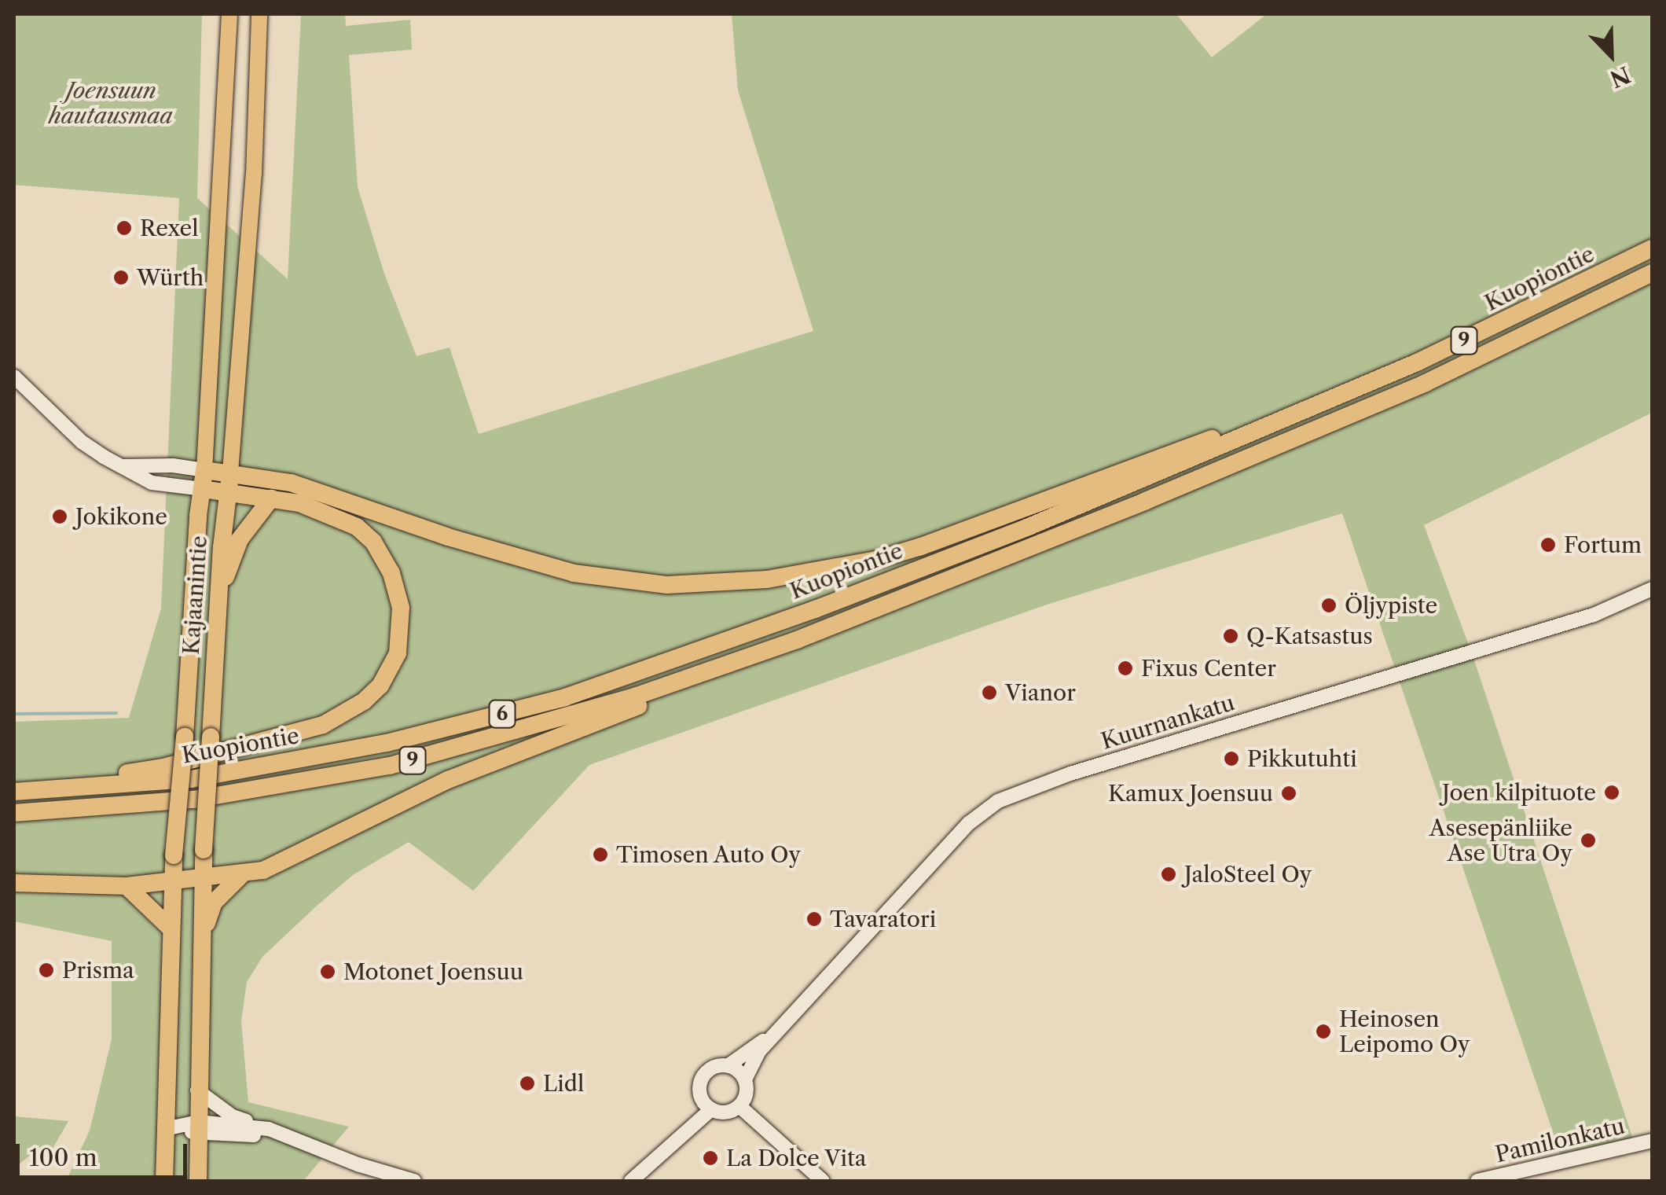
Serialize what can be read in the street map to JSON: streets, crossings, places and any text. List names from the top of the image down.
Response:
{
  "streets": {
    "highway": [
      "Kuopiontie",
      "9",
      "Kajaanintie",
      "6"
    ],
    "street": ["Kuurnankatu", "Pamilonkatu"]
  },
  "crossings": [
    ["Kuopiontie", "6"],
    ["Kajaanintie", "6"]
  ],
  "parks": ["Joensuun hautausmaa"],
  "places": [
    "Rexel",
    "Würth",
    "Jokikone",
    "Fortum",
    "Öljypiste",
    "Q-Katsastus",
    "Fixus Center",
    "Vianor",
    "Pikkutuhti",
    "Joen kilpituote",
    "Kamux Joensuu",
    "Asesepänliike Ase Utra Oy",
    "Timosen Auto Oy",
    "JaloSteel Oy",
    "Tavaratori",
    "Prisma",
    "Motonet Joensuu",
    "Heinosen Leipomo Oy",
    "Lidl",
    "La Dolce Vita"
  ],
  "scale_bar": "100 m",
  "north": "bottom right"
}
